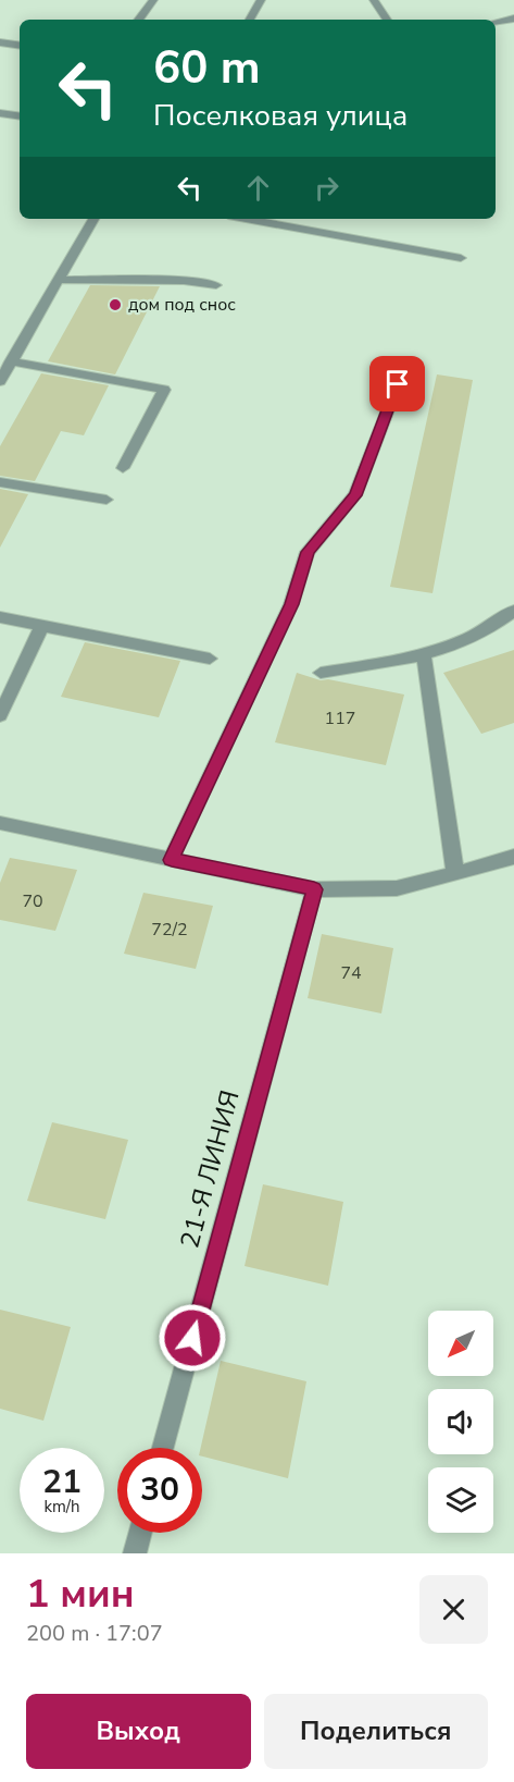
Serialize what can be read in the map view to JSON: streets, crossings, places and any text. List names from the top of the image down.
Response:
{
  "streets": {
    "street": ["21-Я ЛИНИЯ"]
  },
  "places": ["дом под снос"],
  "house_numbers": [
    "117",
    "70",
    "72/2",
    "74"
  ],
  "north": "bottom left",
  "page": {
    "turn": ["60 m", "Поселковая улица"],
    "speed": "21 km/h",
    "limit": "30",
    "heading": ["1 мин", "200 m · 17:07"],
    "buttons": ["Выход", "Поделиться"]
  }
}
